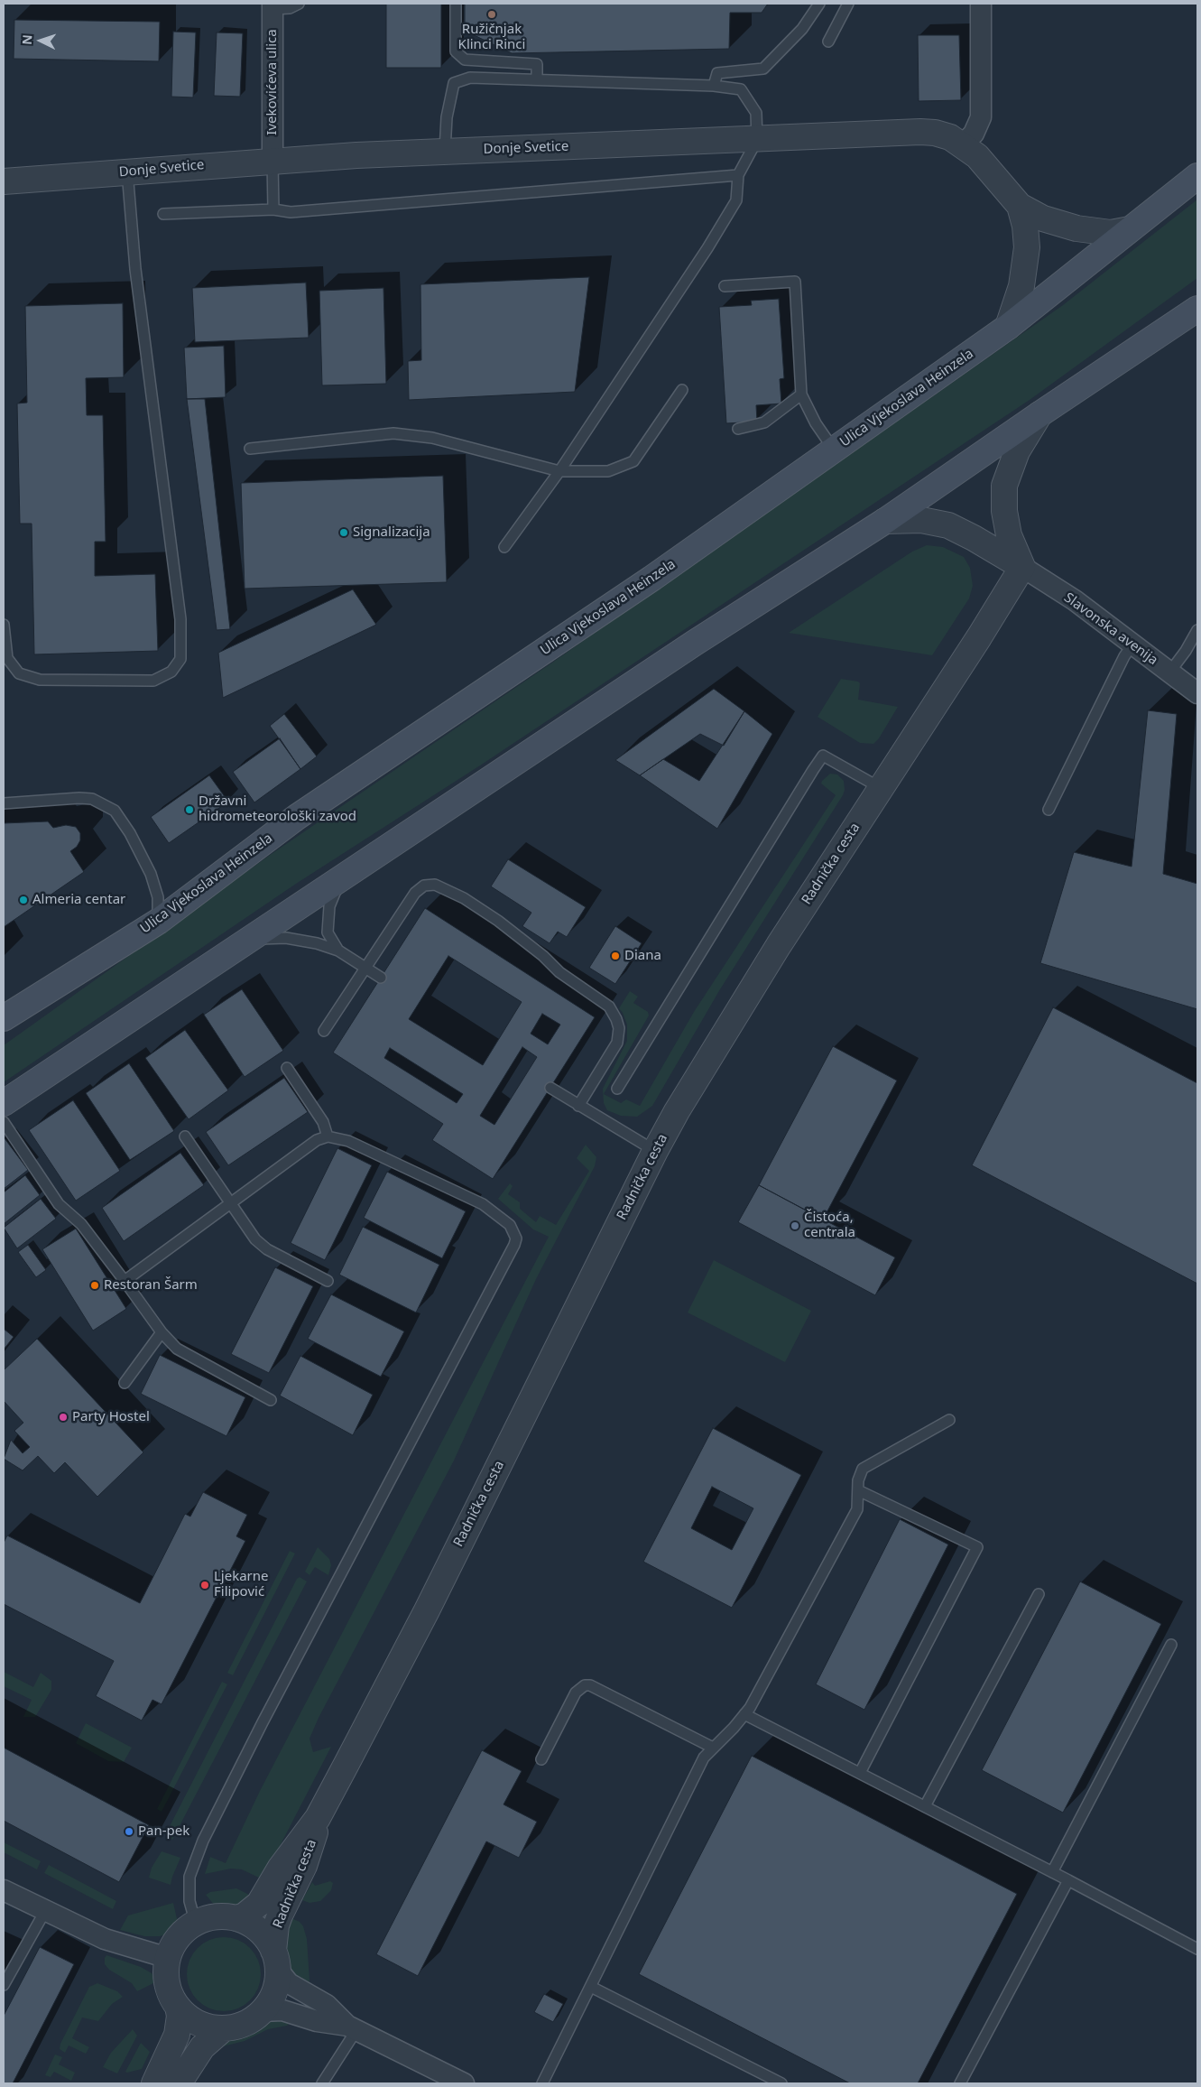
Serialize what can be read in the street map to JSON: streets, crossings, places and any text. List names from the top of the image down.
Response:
{
  "streets": {
    "main road": ["Ulica Vjekoslava Heinzela"],
    "street": [
      "Ivekovićeva ulica",
      "Donje Svetice",
      "Slavonska avenija",
      "Radnička cesta"
    ]
  },
  "crossings": [
    ["Ivekovićeva ulica", "Donje Svetice"],
    ["Slavonska avenija", "Radnička cesta"]
  ],
  "places": [
    "Ružičnjak Klinci Rinci",
    "Signalizacija",
    "Državni hidrometeorološki zavod",
    "Almeria centar",
    "Diana",
    "Čistoća, centrala",
    "Restoran Šarm",
    "Party Hostel",
    "Ljekarne Filipović",
    "Pan-pek"
  ],
  "north": "left"
}
